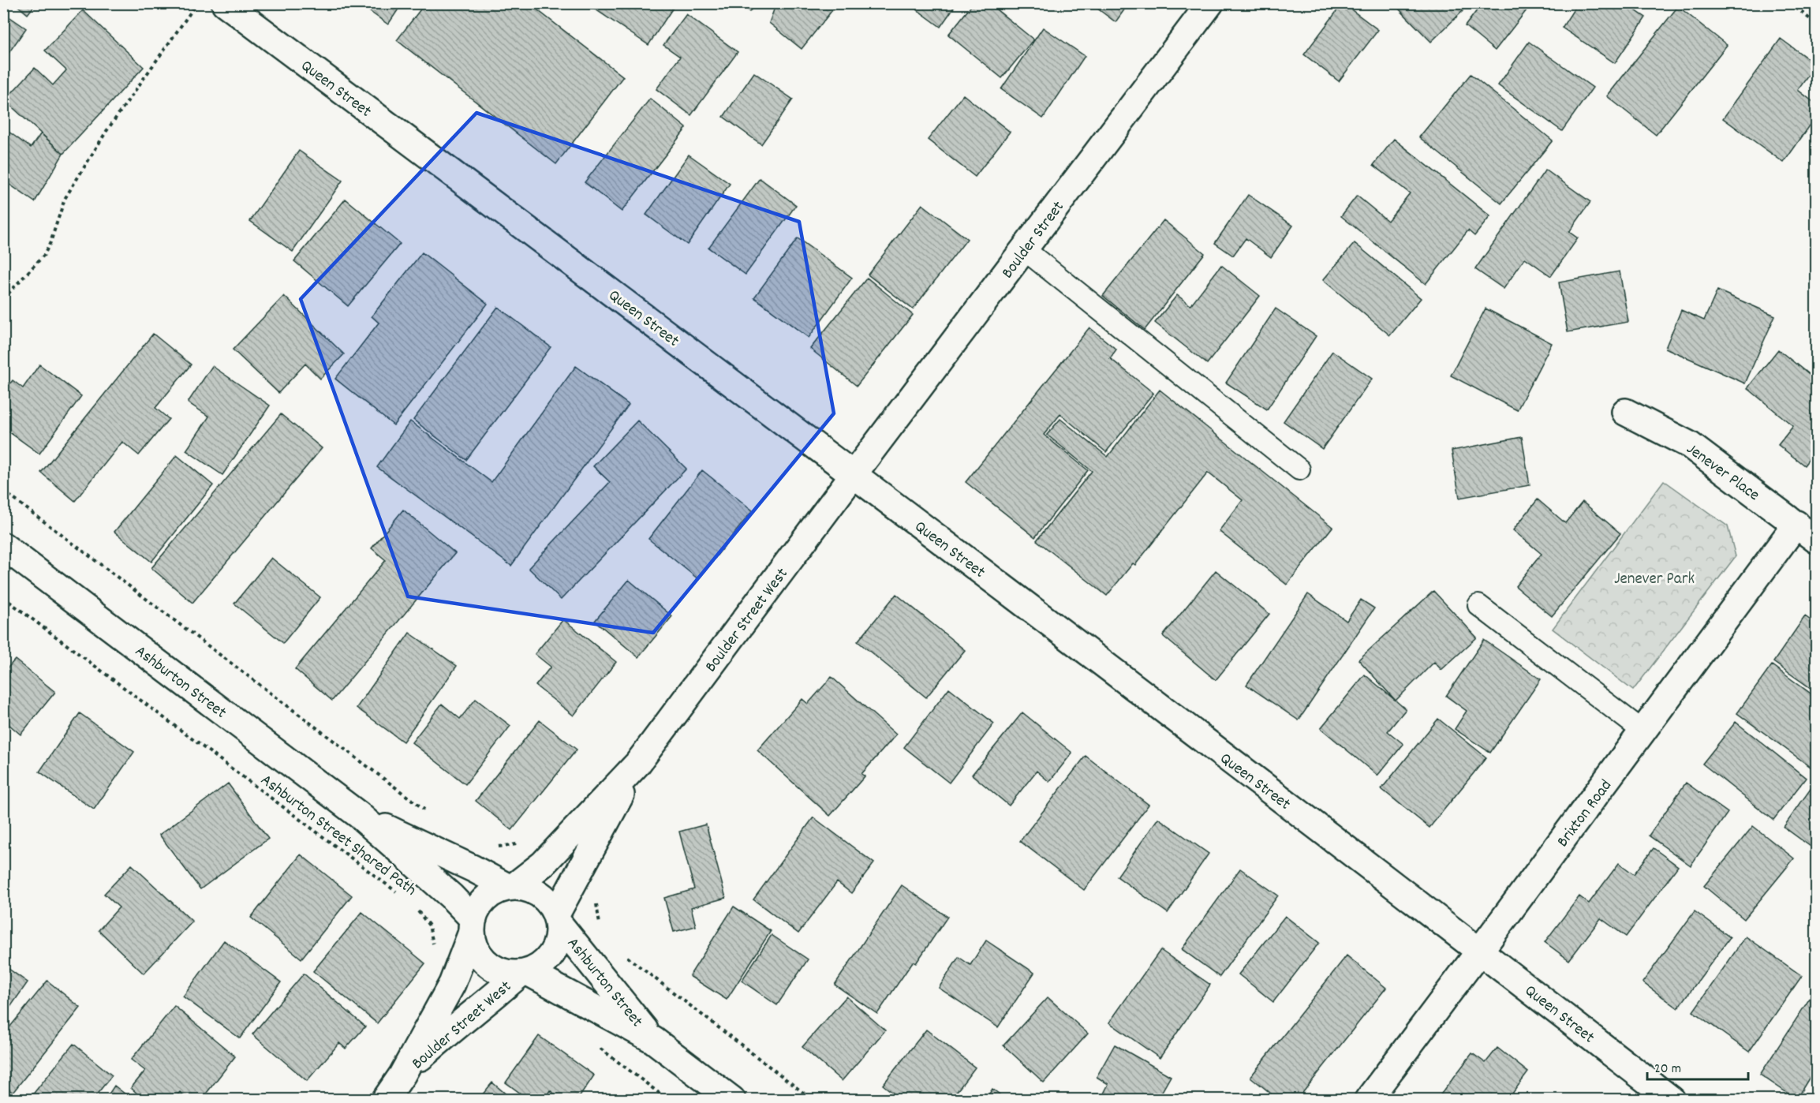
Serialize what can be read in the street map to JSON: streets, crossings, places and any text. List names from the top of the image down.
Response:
{
  "streets": {
    "street": [
      "Queen Street",
      "Boulder Street",
      "Jenever Place",
      "Boulder Street West",
      "Ashburton Street",
      "Brixton Road"
    ],
    "path": ["Ashburton Street Shared Path"]
  },
  "crossings": [
    ["Queen Street", "Boulder Street"],
    ["Queen Street", "Boulder Street West"],
    ["Queen Street", "Brixton Road"],
    ["Boulder Street", "Boulder Street West"],
    ["Jenever Place", "Brixton Road"],
    ["Boulder Street West", "Ashburton Street"]
  ],
  "parks": ["Jenever Park"],
  "scale_bar": "20 m"
}
